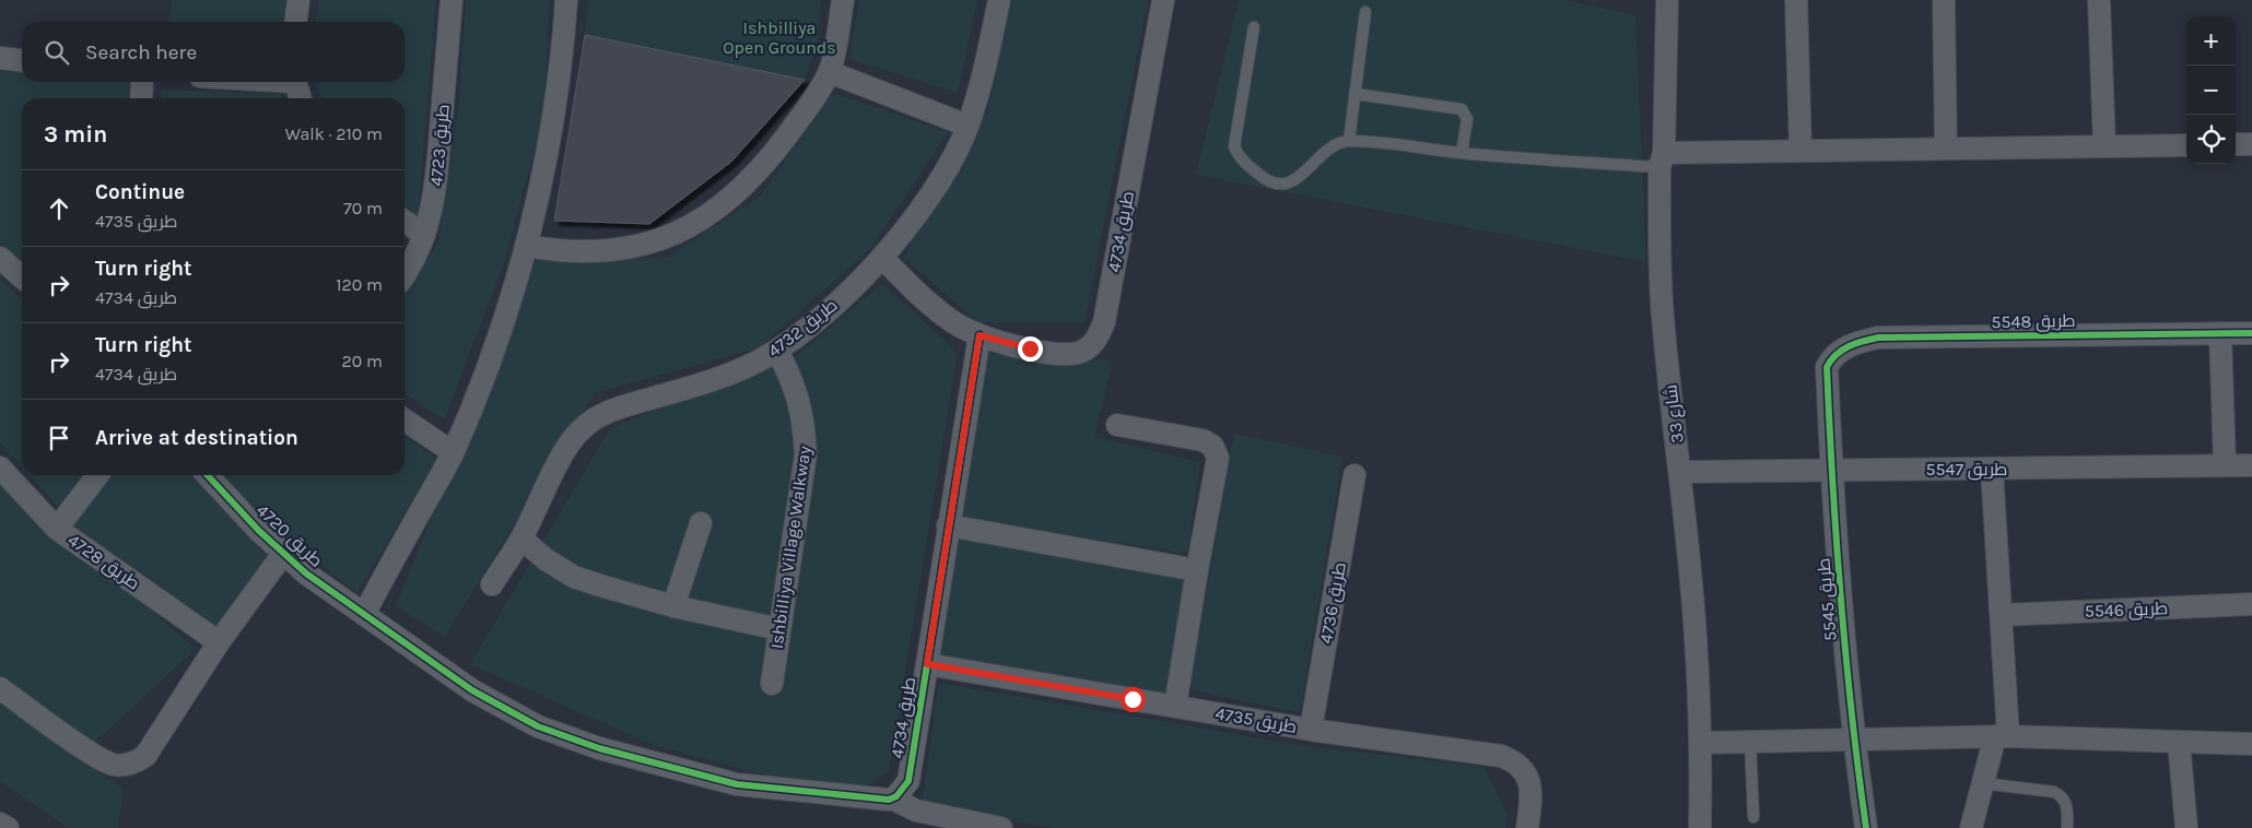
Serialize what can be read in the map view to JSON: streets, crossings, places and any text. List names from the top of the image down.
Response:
{
  "streets": {
    "street": [
      "طريق 4723",
      "طريق 4734",
      "طريق 5548",
      "طريق 4732",
      "شارع 33",
      "طريق 5547",
      "طريق 4720",
      "Ishbilliya Village Walkway",
      "طريق 4728",
      "طريق 5545",
      "طريق 4736",
      "طريق 5546",
      "طريق 4735"
    ]
  },
  "crossings": [
    ["طريق 4734", "طريق 4732"],
    ["طريق 4734", "طريق 4735"],
    ["طريق 5548", "طريق 5545"],
    ["طريق 4732", "Ishbilliya Village Walkway"],
    ["شارع 33", "طريق 5547"],
    ["طريق 5547", "طريق 5545"],
    ["طريق 4736", "طريق 4735"]
  ],
  "parks": ["Ishbilliya Open Grounds"],
  "page": {
    "map_buttons": ["+", "−"],
    "search": "Search here",
    "heading": ["3 min", "Walk · 210 m"],
    "list": [
      ["Continue", "طريق 4735", "70 m"],
      ["Turn right", "طريق 4734", "120 m"],
      ["Turn right", "طريق 4734", "20 m"],
      "Arrive at destination"
    ]
  }
}
